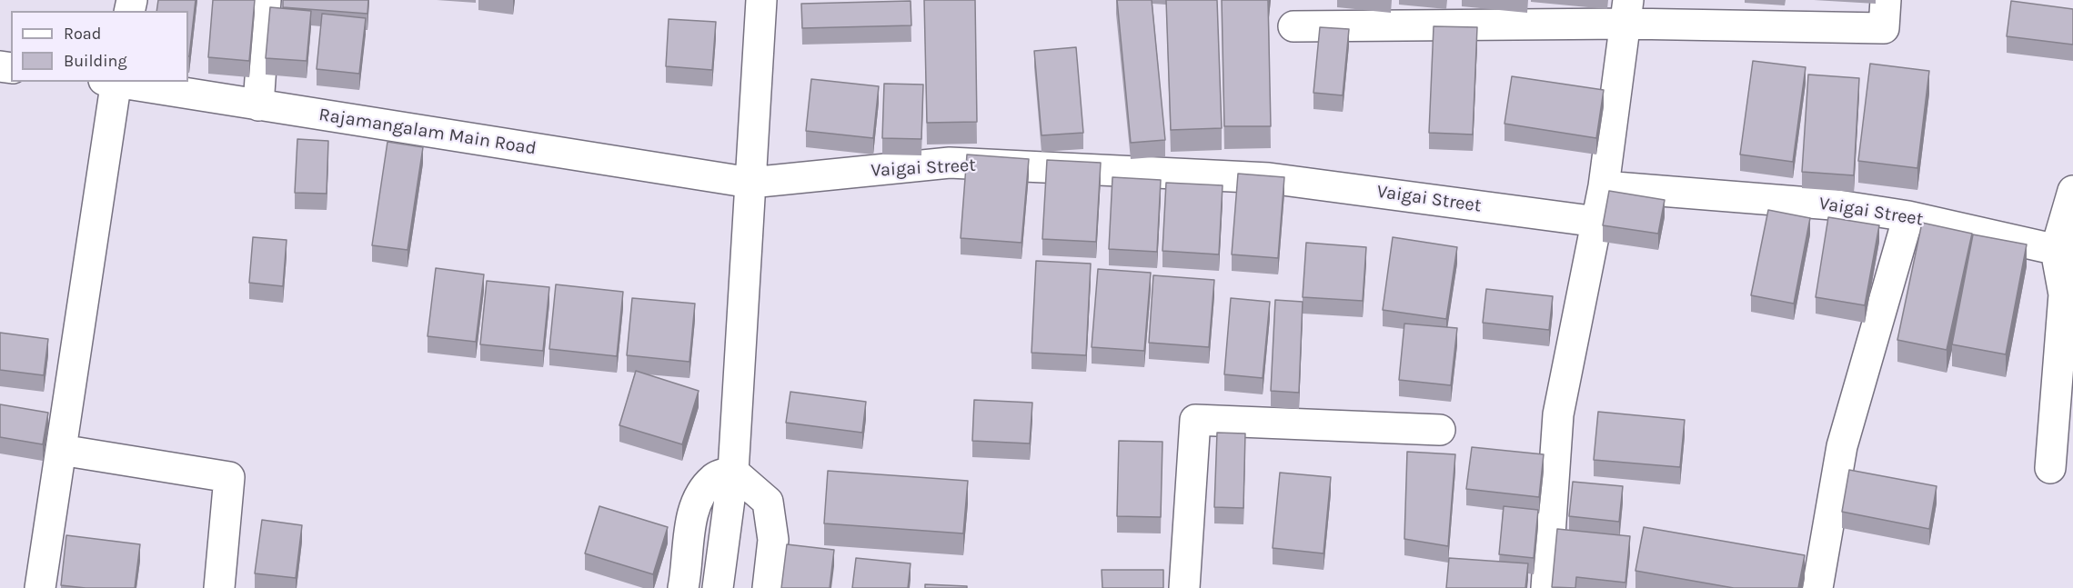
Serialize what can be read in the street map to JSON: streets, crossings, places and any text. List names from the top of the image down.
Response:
{
  "streets": {
    "street": ["Rajamangalam Main Road", "Vaigai Street"]
  },
  "crossings": [
    ["Rajamangalam Main Road", "Vaigai Street"]
  ],
  "legend": ["Road", "Building"]
}
